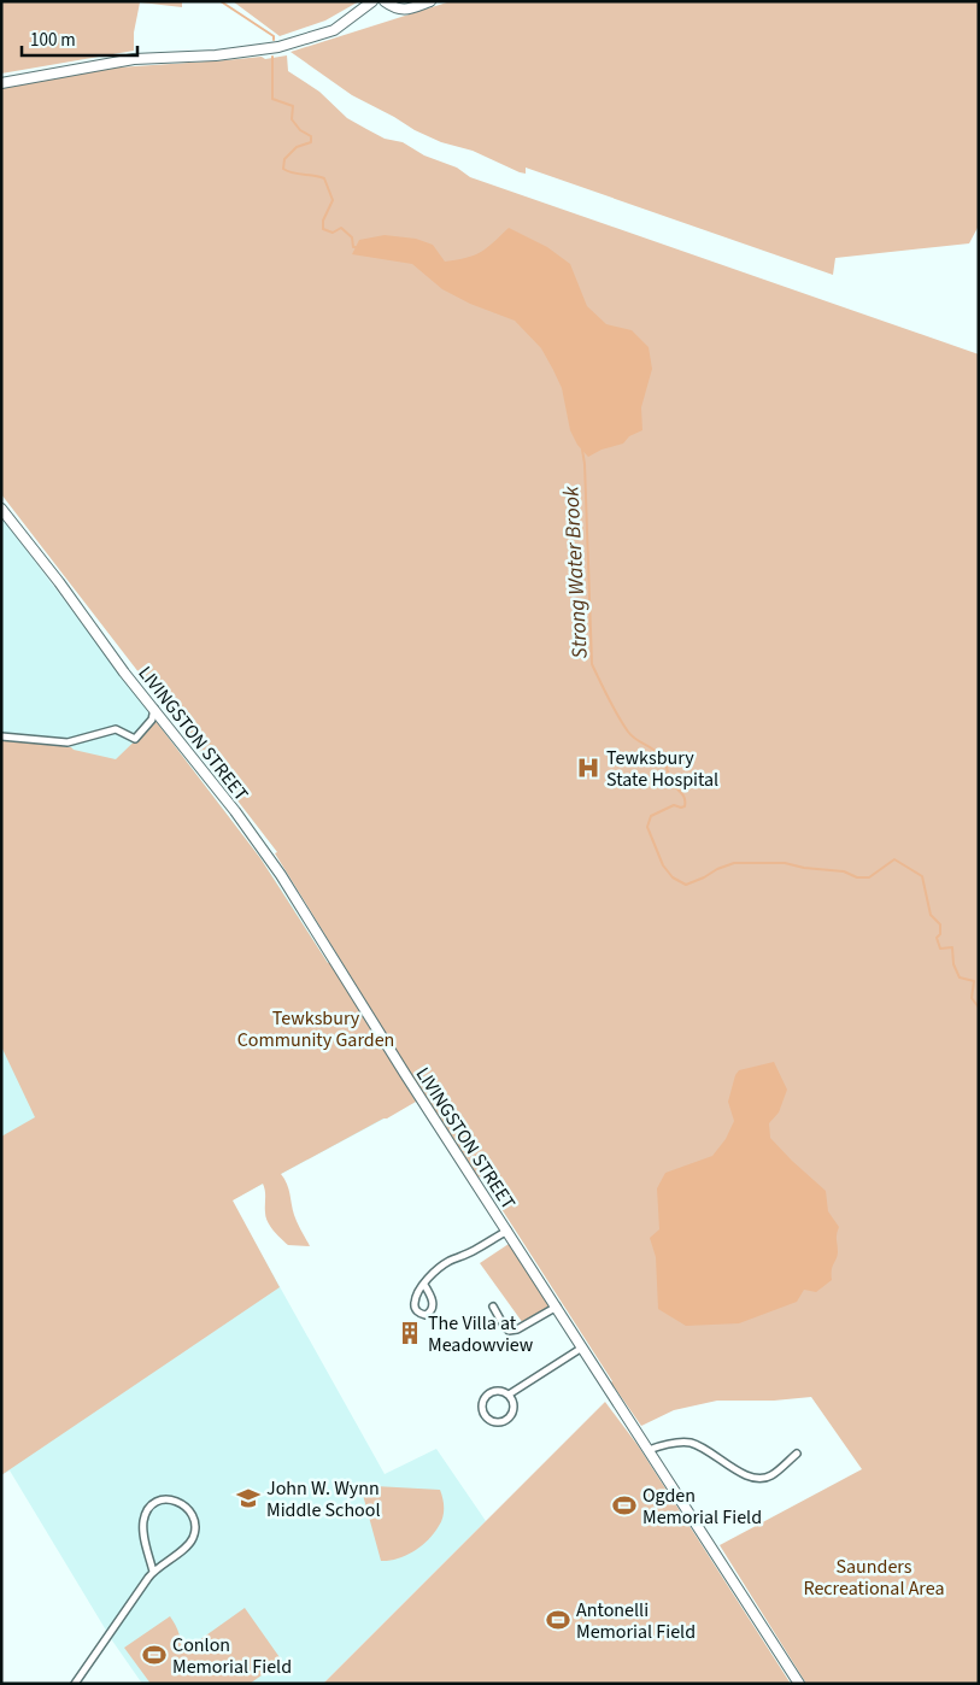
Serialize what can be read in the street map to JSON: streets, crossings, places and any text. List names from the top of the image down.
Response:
{
  "streets": {
    "street": ["LIVINGSTON STREET"]
  },
  "water": ["Strong Water Brook"],
  "parks": ["Tewksbury Community Garden", "Saunders Recreational Area"],
  "places": {
    "hospital": ["Tewksbury State Hospital"],
    "building": ["The Villa at Meadowview"],
    "school or university": ["John W. Wynn Middle School"],
    "sports": ["Ogden Memorial Field", "Antonelli Memorial Field", "Conlon Memorial Field"]
  },
  "scale_bar": "100 m"
}
